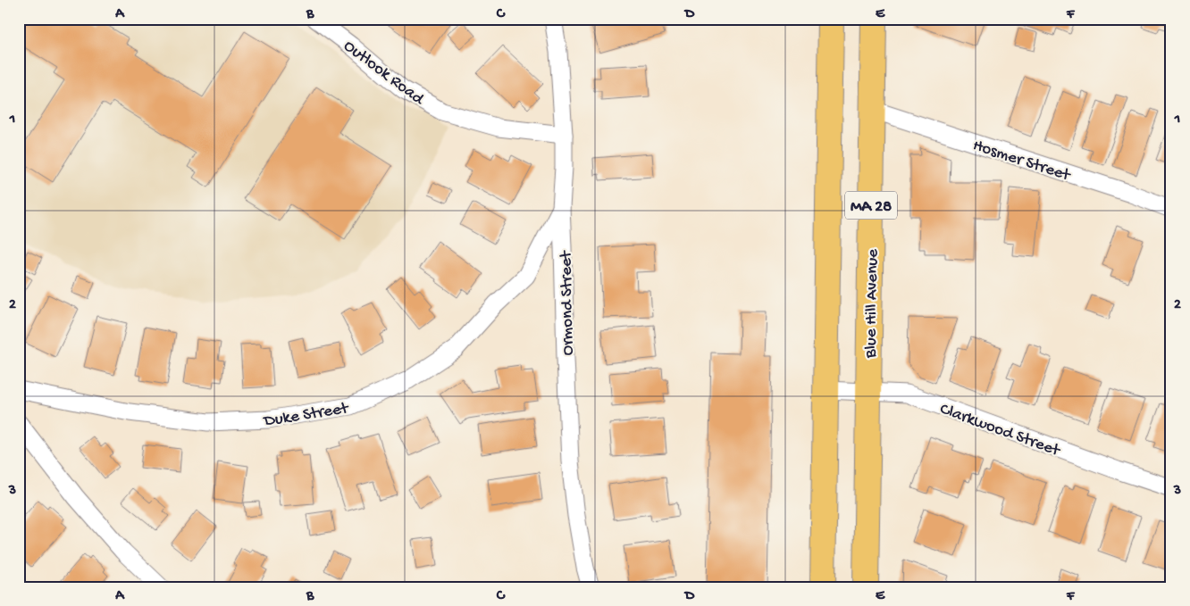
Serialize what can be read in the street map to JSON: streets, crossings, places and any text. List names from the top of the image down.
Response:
{
  "streets": {
    "highway": ["MA 28", "Blue Hill Avenue"],
    "street": [
      "Outlook Road",
      "Hosmer Street",
      "Ormond Street",
      "Duke Street",
      "Clarkwood Street"
    ]
  },
  "crossings": [
    ["Outlook Road", "Ormond Street"],
    ["Hosmer Street", "Blue Hill Avenue"],
    ["MA 28", "Clarkwood Street"],
    ["Ormond Street", "Duke Street"],
    ["Blue Hill Avenue", "Clarkwood Street"]
  ],
  "grid": {
    "columns": [
      "A",
      "B",
      "C",
      "D",
      "E",
      "F"
    ],
    "rows": ["1", "2", "3"]
  }
}
